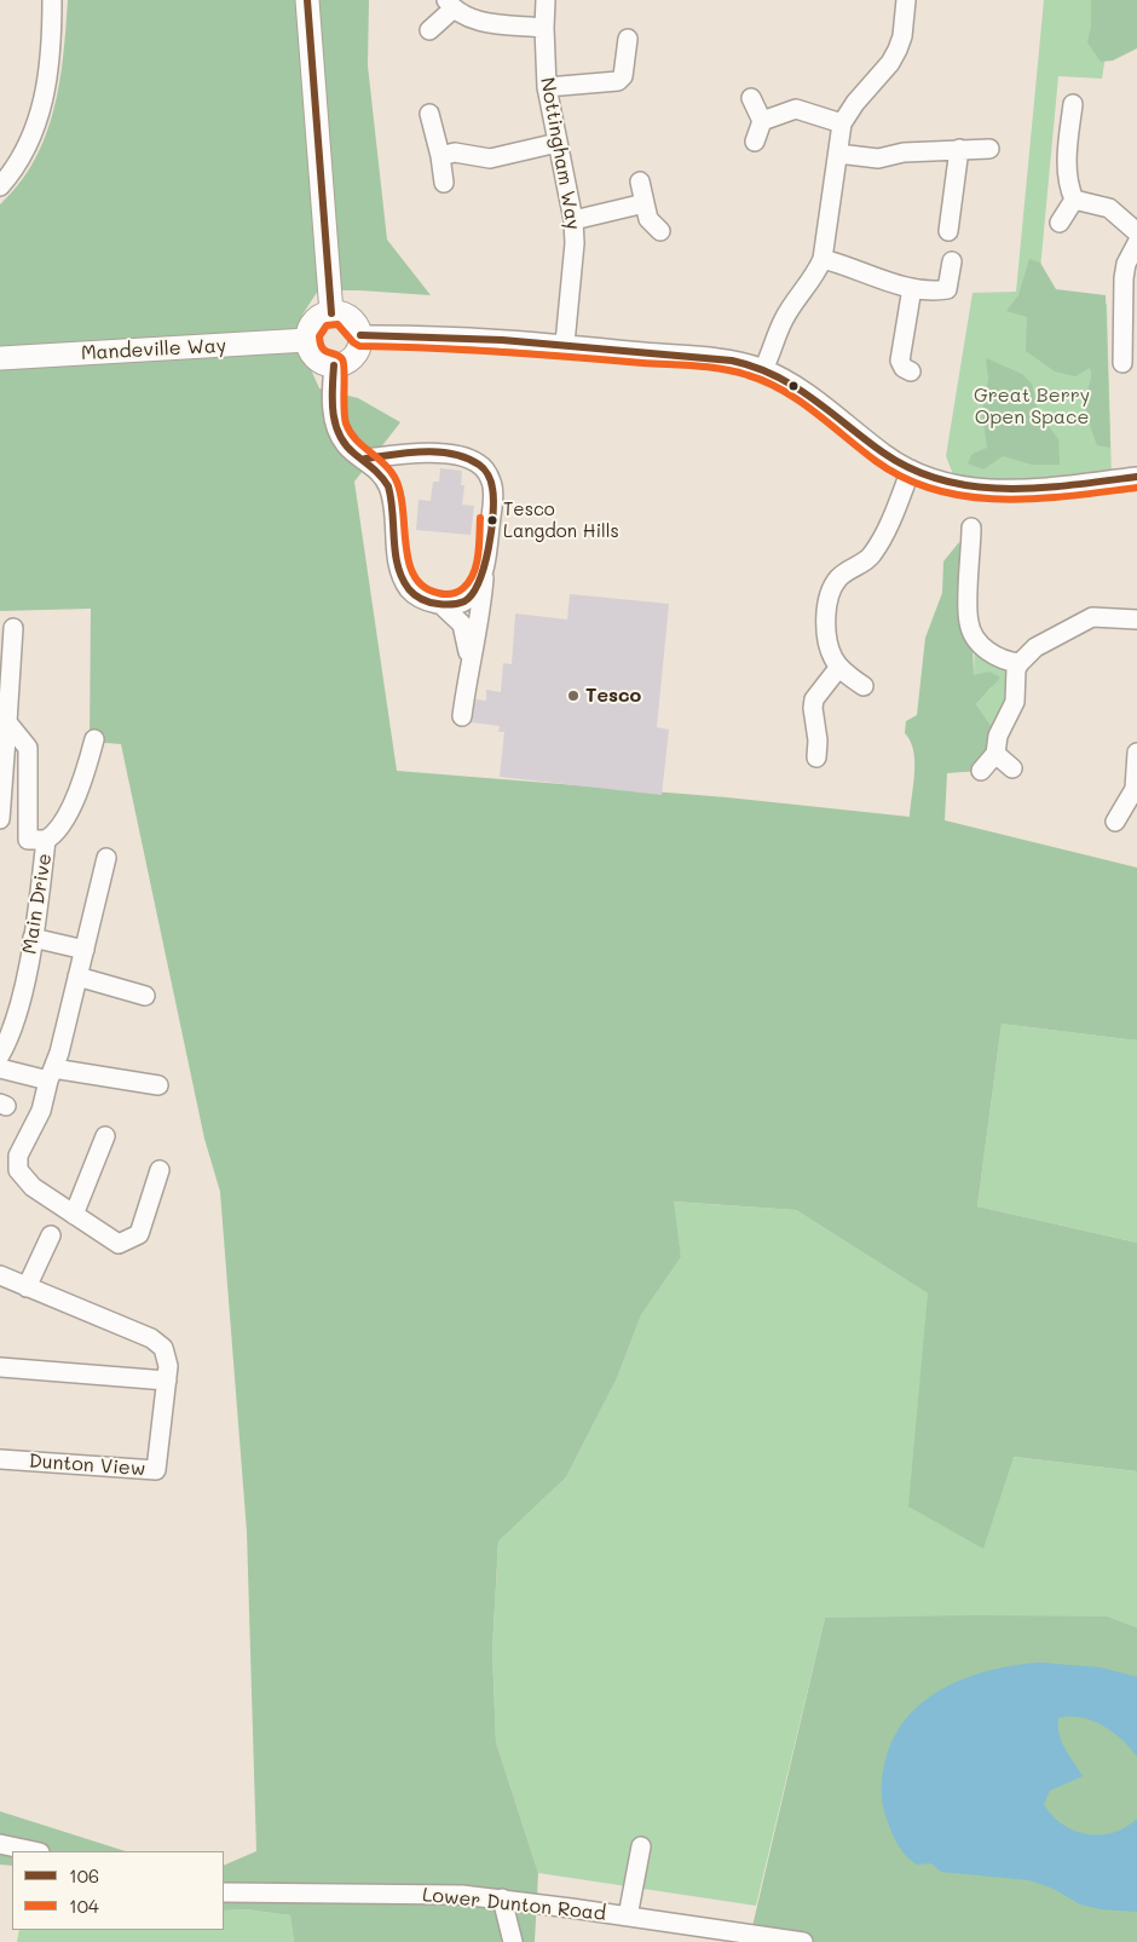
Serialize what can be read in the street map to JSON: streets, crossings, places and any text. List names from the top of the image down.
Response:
{
  "streets": {
    "main road": ["Mandeville Way"],
    "street": [
      "Nottingham Way",
      "Main Drive",
      "Dunton View",
      "Lower Dunton Road"
    ]
  },
  "parks": ["Great Berry Open Space"],
  "places": ["Tesco Langdon Hills", "Tesco"],
  "lines": ["transit line 106", "transit line 104"],
  "legend": ["106", "104"]
}
